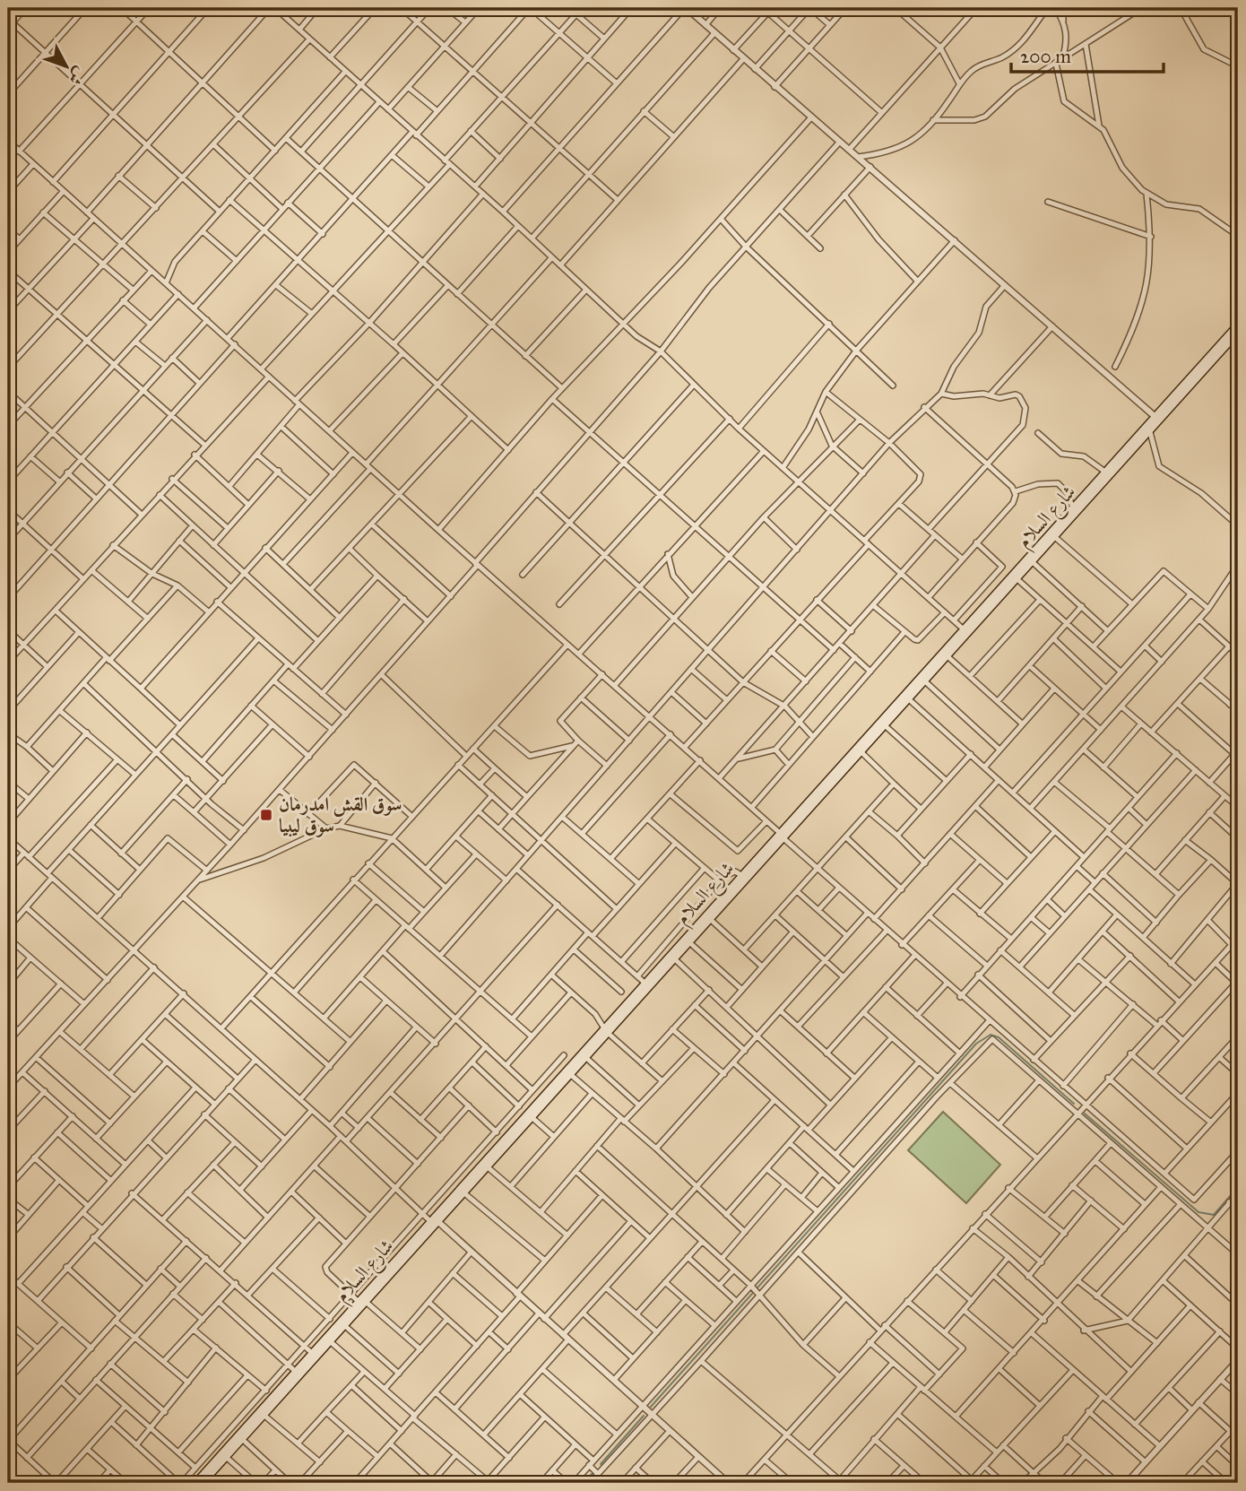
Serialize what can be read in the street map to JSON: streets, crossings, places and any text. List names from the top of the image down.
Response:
{
  "streets": {
    "main road": ["شارع السلام"]
  },
  "places": {
    "transit": ["سوق القش امدرمان سوق ليبيا"]
  },
  "scale_bar": "200 m",
  "north": "bottom right"
}
